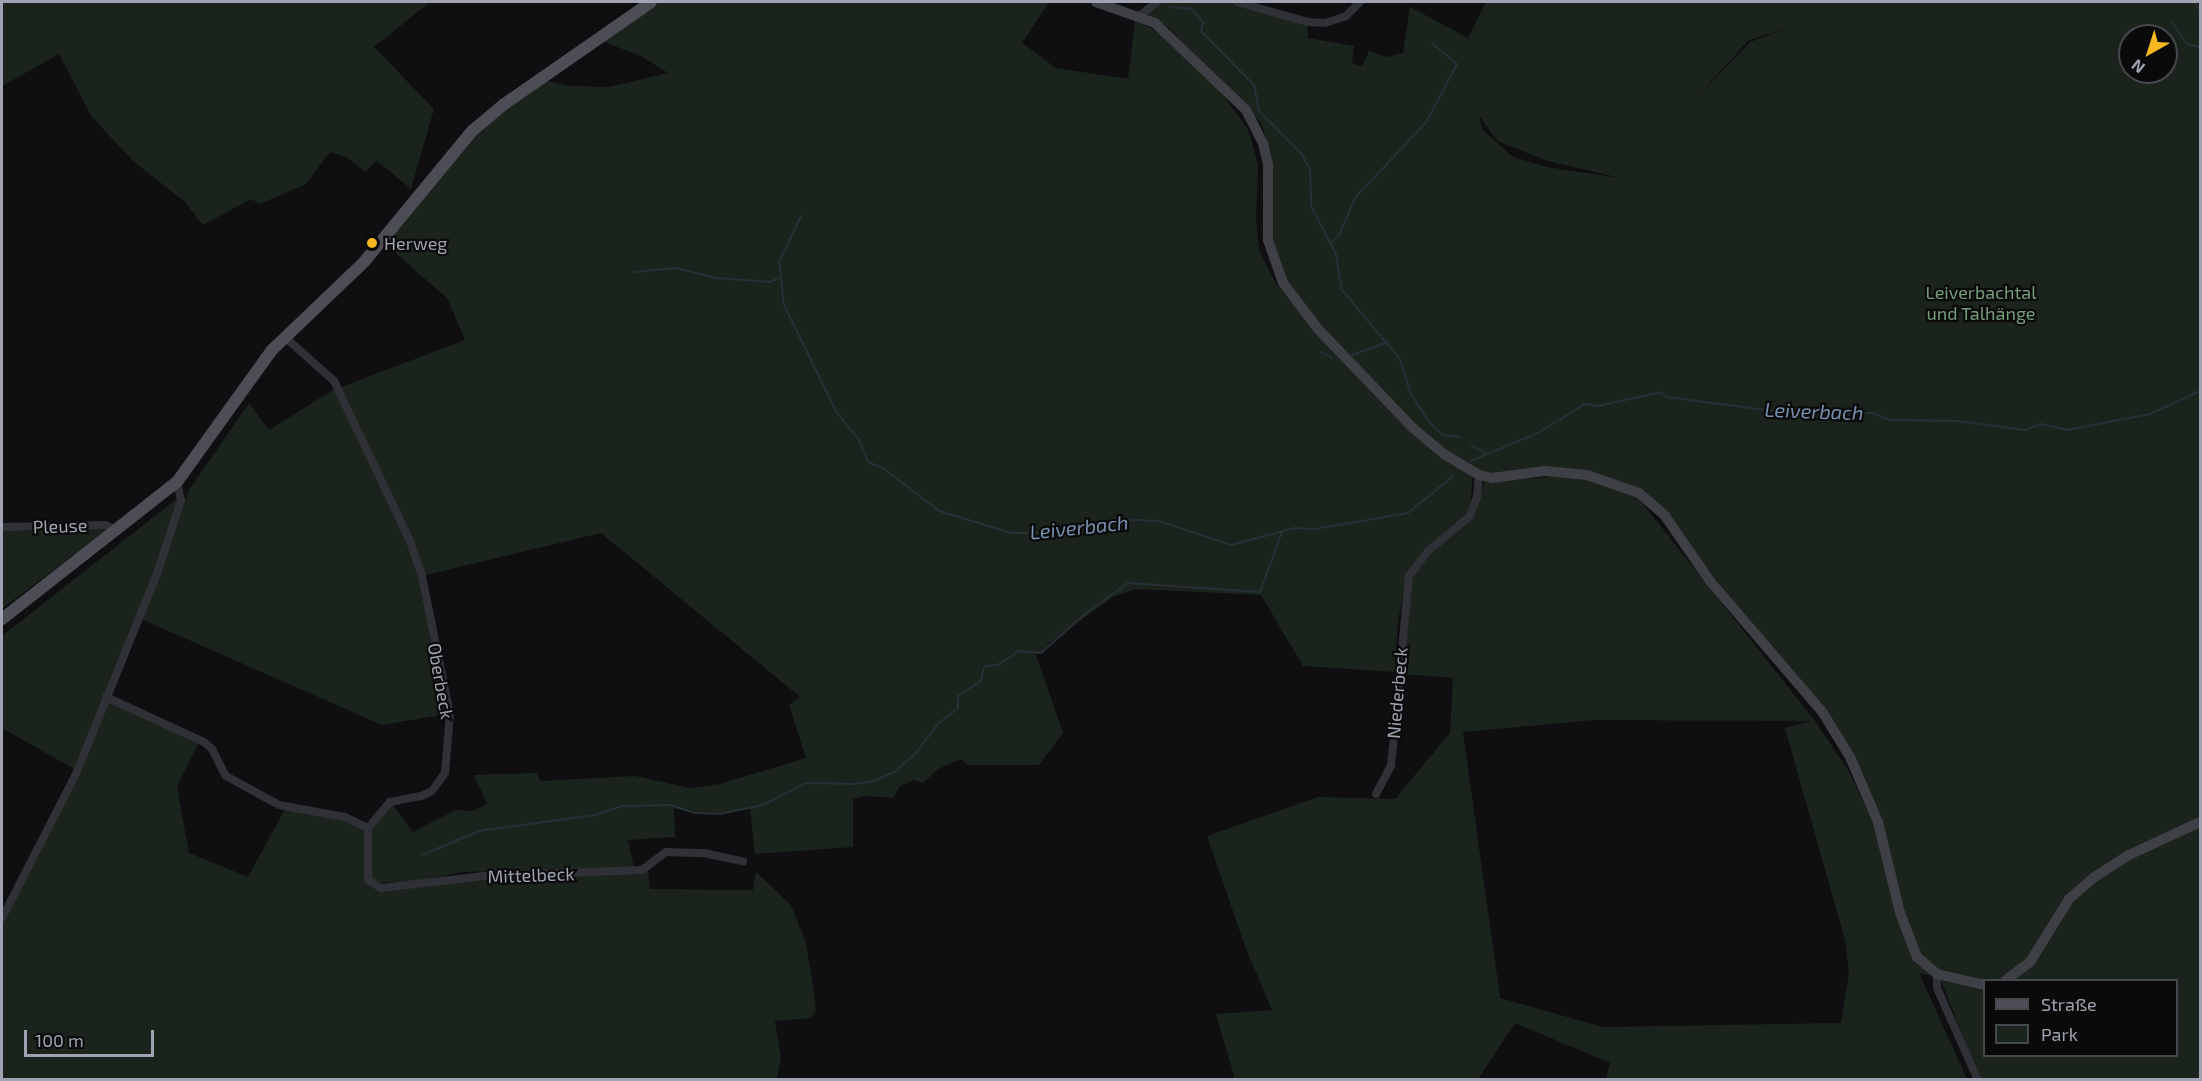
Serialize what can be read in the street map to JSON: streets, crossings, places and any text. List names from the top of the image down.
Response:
{
  "streets": {
    "street": [
      "Pleuse",
      "Oberbeck",
      "Niederbeck",
      "Mittelbeck"
    ]
  },
  "crossings": [
    ["Oberbeck", "Mittelbeck"]
  ],
  "water": ["Leiverbach"],
  "parks": ["Leiverbachtal und Talhänge"],
  "places": ["Herweg"],
  "legend": ["Straße", "Park"],
  "scale_bar": "100 m",
  "north": "bottom left"
}
